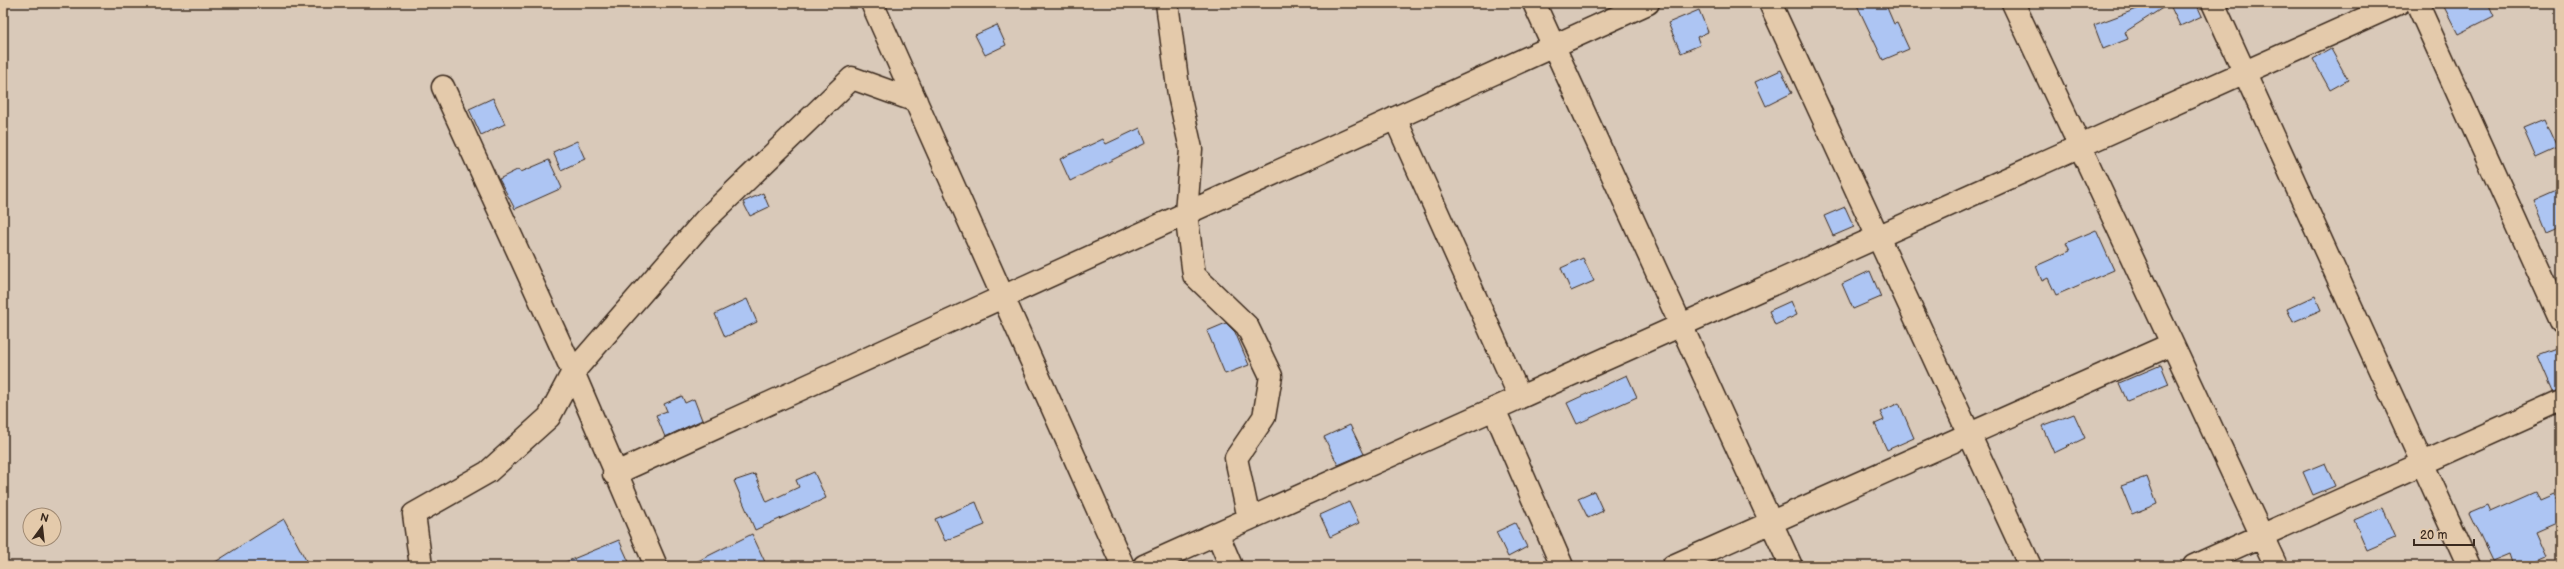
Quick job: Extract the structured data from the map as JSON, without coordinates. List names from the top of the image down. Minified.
{"scale_bar":"20 m","north":"top"}
